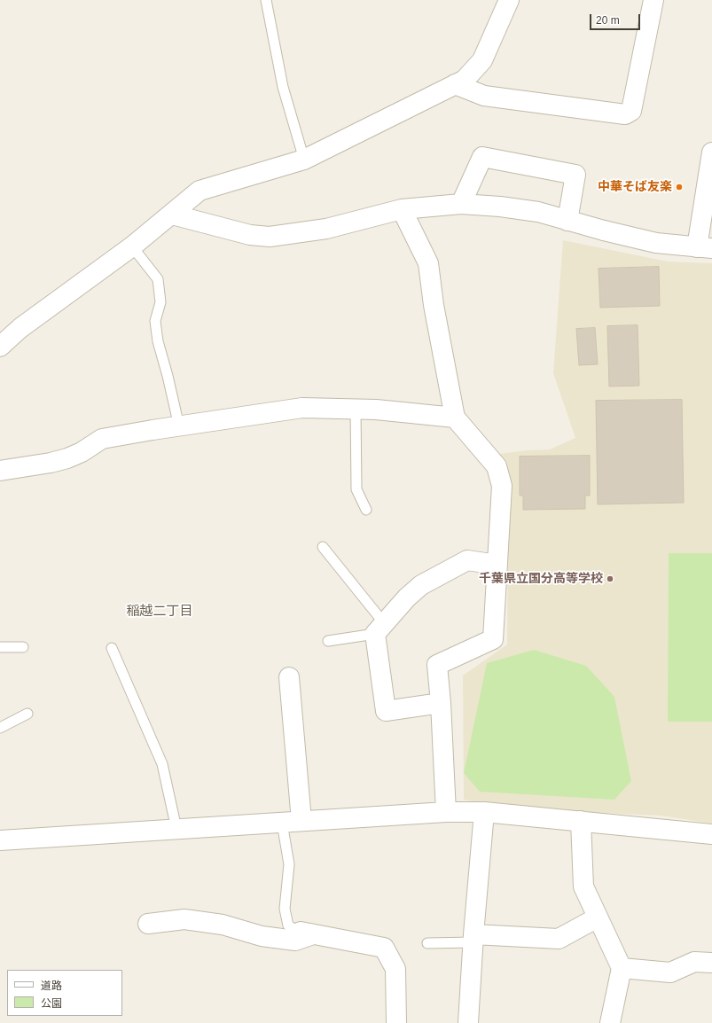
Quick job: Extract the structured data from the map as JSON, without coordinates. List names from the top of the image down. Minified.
{"districts":["稲越二丁目"],"places":["中華そば友楽","千葉県立国分高等学校"],"legend":["道路","公園"],"scale_bar":"20 m"}
